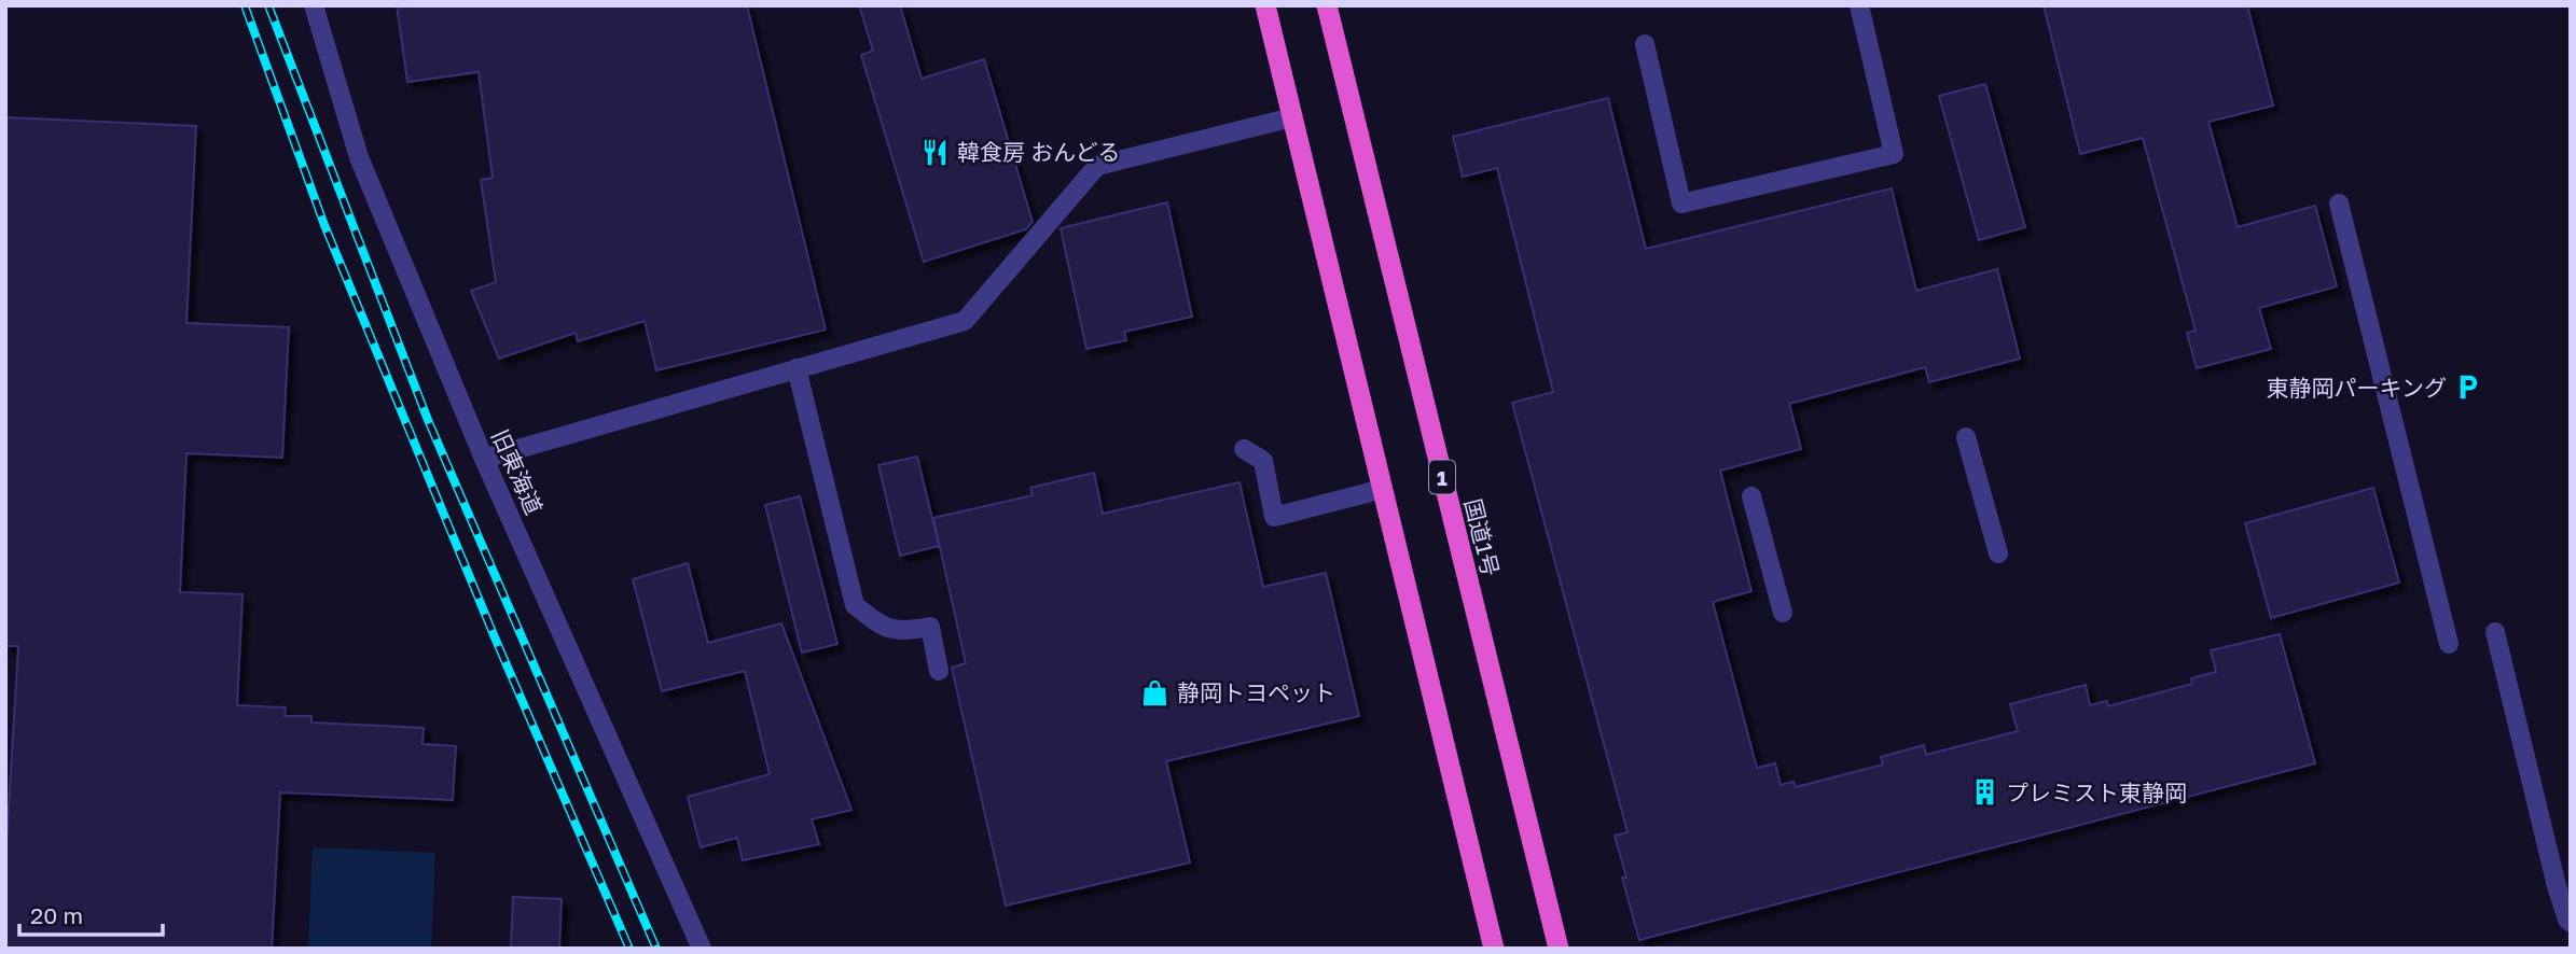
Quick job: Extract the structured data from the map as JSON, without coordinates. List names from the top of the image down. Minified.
{"streets":{"highway":["1","国道1号"],"street":["旧東海道"]},"places":{"restaurant":["韓食房 おんどる"],"parking":["東静岡パーキング"],"shop":["静岡トヨペット"],"building":["プレミスト東静岡"]},"scale_bar":"20 m"}
